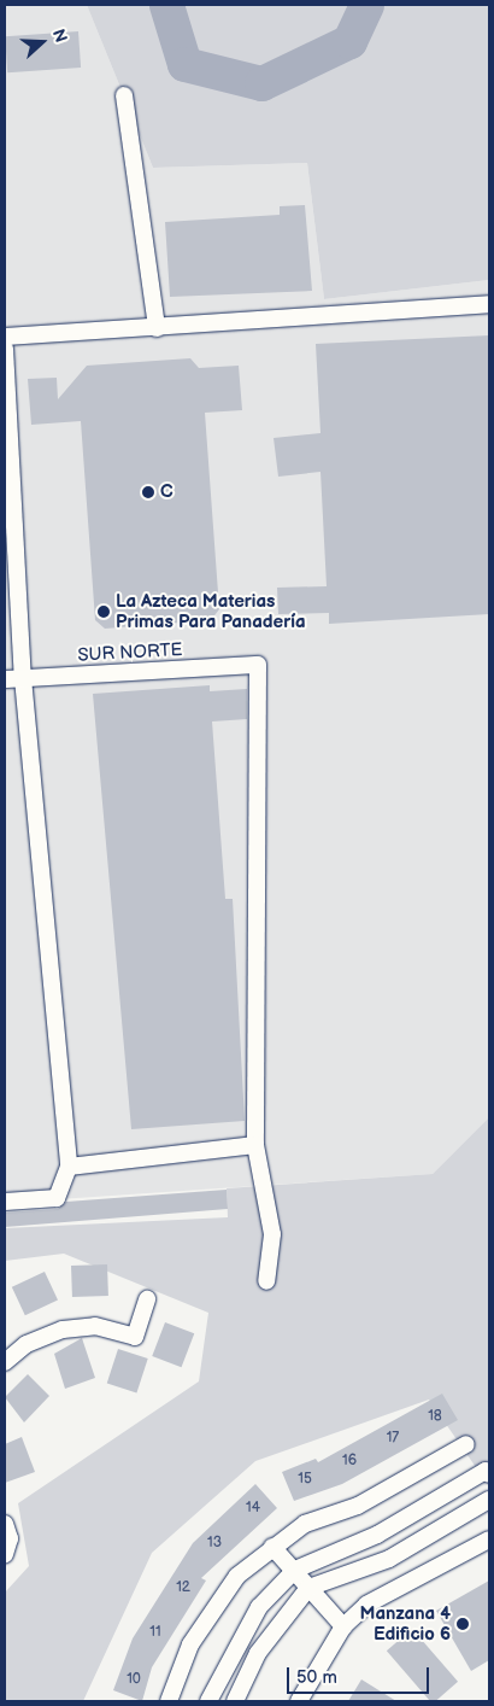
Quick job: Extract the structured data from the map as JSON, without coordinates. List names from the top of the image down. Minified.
{"streets":{"street":["SUR NORTE"]},"places":["C","La Azteca Materias Primas Para Panadería","Manzana 4 Edificio 6"],"house_numbers":["18","17","16","15","14","13","12","11","10"],"scale_bar":"50 m","north":"right"}
